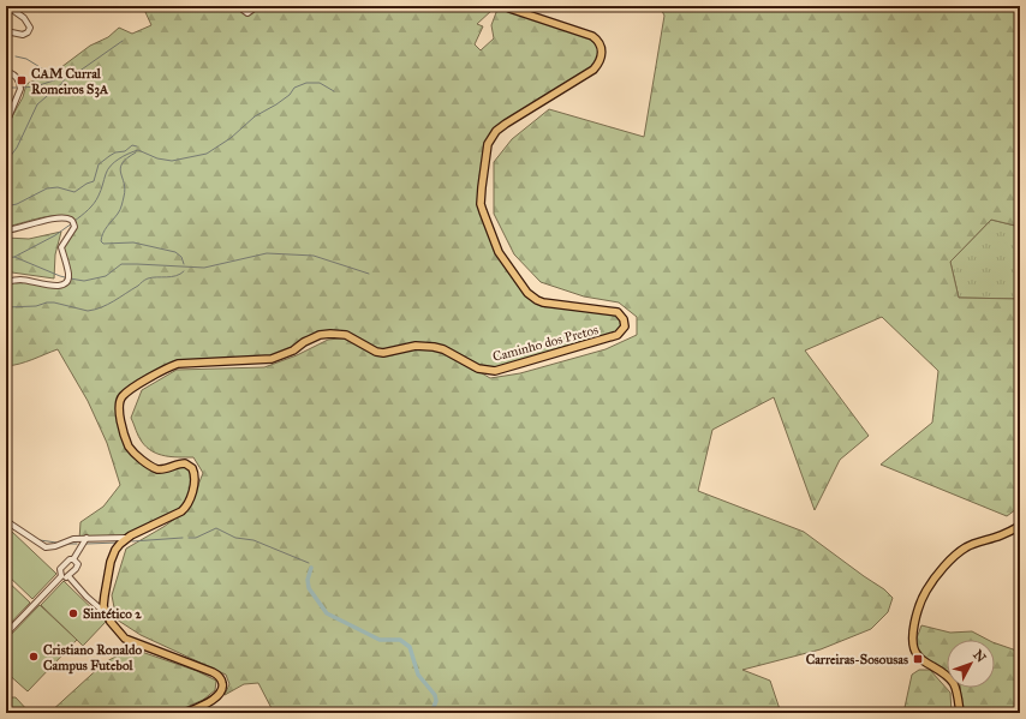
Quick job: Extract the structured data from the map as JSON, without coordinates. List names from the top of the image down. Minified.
{"streets":{"main road":["Caminho dos Pretos"]},"places":{"transit":["CAM Curral Romeiros S3A","Carreiras-Sosousas"],"other":["Sintético 2","Cristiano Ronaldo Campus Futebol"]},"north":"top right"}
